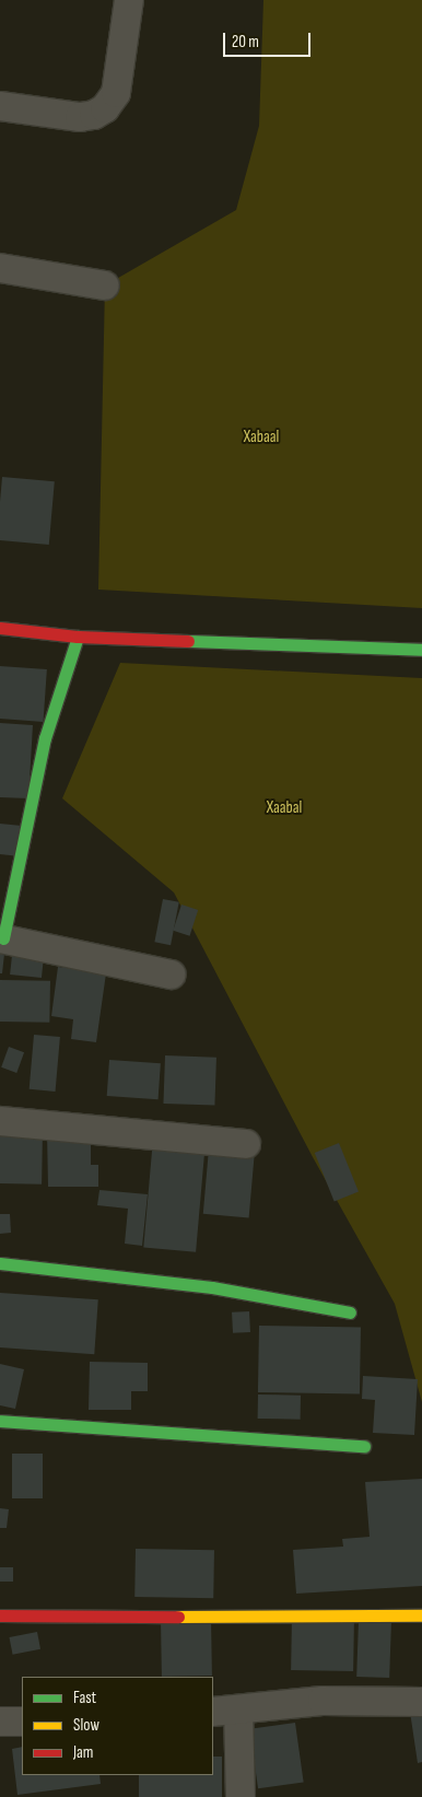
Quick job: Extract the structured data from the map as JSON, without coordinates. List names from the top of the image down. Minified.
{"parks":["Xabaal","Xaabal"],"legend":["Fast","Slow","Jam"],"scale_bar":"20 m"}
